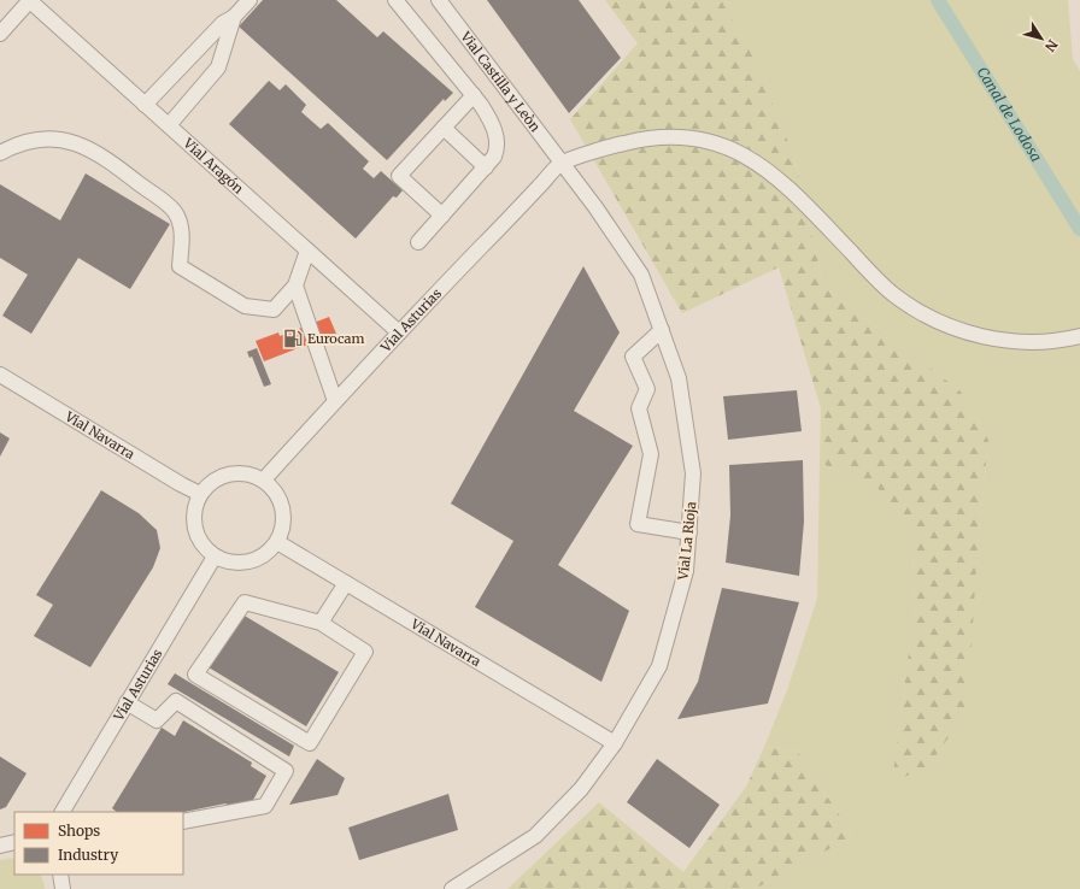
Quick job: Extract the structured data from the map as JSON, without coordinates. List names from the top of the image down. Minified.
{"streets":{"street":["Vial Castilla y Leòn","Vial Aragón","Vial Asturias","Vial Navarra","Vial La Rioja"]},"crossings":[["Vial Castilla y Leòn","Vial Asturias"],["Vial Castilla y Leòn","Vial La Rioja"],["Vial Aragón","Vial Asturias"],["Vial Asturias","Vial Navarra"],["Vial Asturias","Vial La Rioja"],["Vial Navarra","Vial La Rioja"]],"water":["Canal de Lodosa"],"places":{"fuel station":["Eurocam"]},"legend":["Shops","Industry"],"north":"bottom right"}
